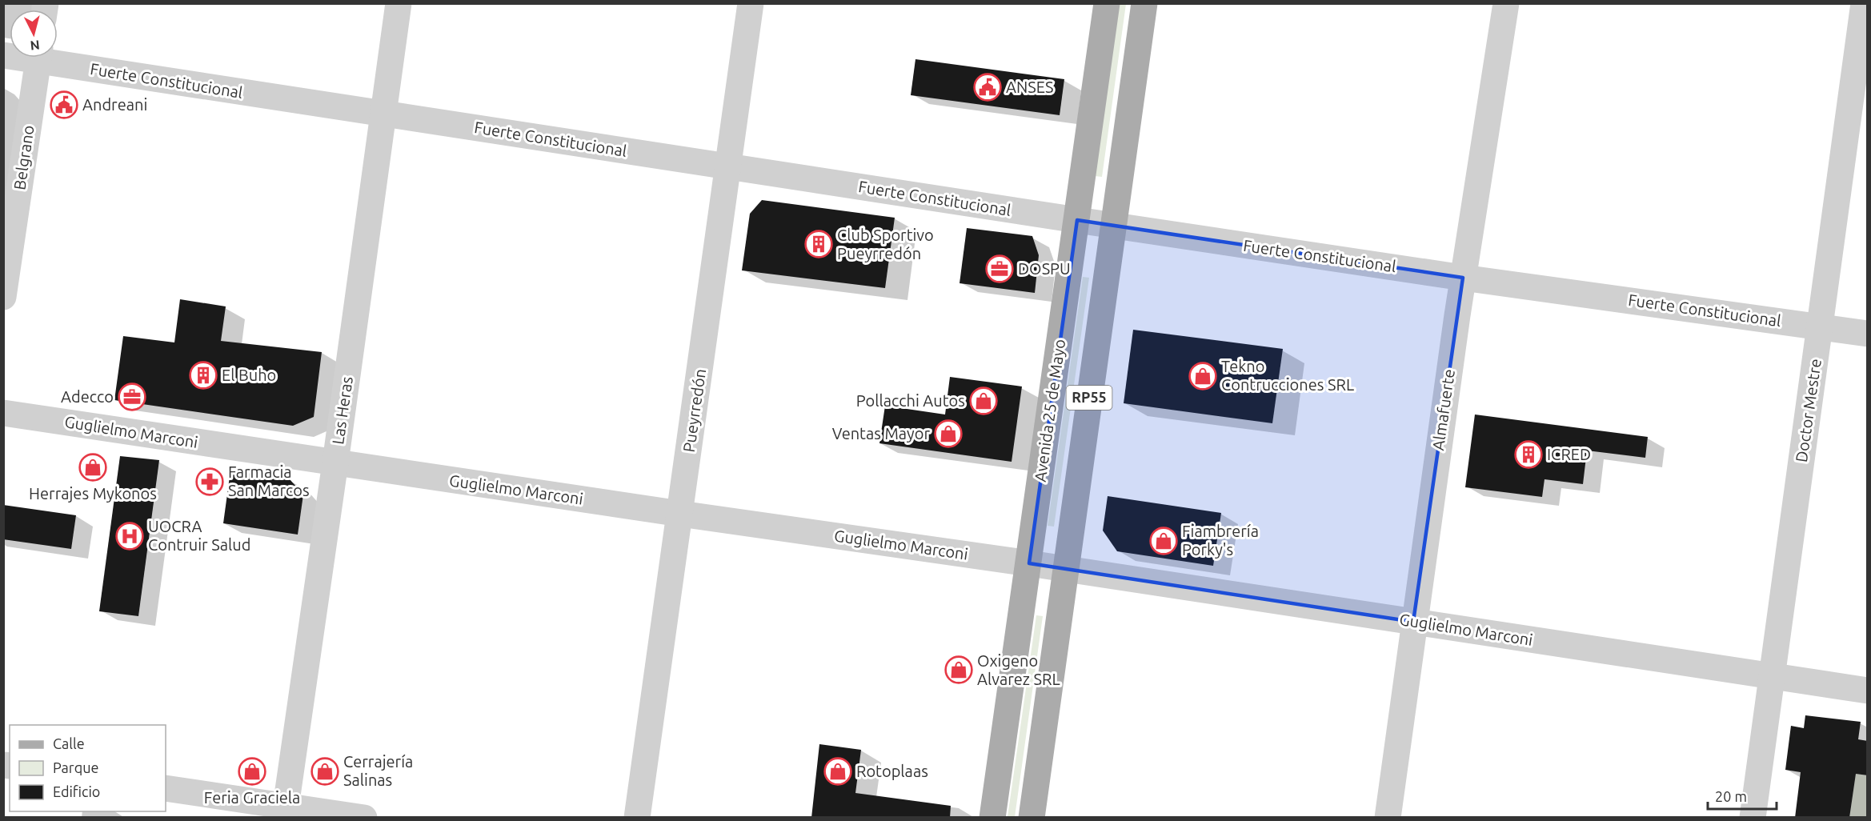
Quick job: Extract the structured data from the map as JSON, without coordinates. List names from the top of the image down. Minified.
{"streets":{"main road":["RP55","Avenida 25 de Mayo"],"street":["Fuerte Constitucional","Belgrano","Almafuerte","Las Heras","Pueyrredón","Doctor Mestre","Guglielmo Marconi"]},"crossings":[["Fuerte Constitucional","RP55"],["Fuerte Constitucional","Almafuerte"],["Fuerte Constitucional","Las Heras"],["Fuerte Constitucional","Pueyrredón"],["Fuerte Constitucional","Avenida 25 de Mayo"],["Fuerte Constitucional","Doctor Mestre"],["RP55","Guglielmo Marconi"],["Almafuerte","Guglielmo Marconi"],["Las Heras","Guglielmo Marconi"],["Pueyrredón","Guglielmo Marconi"],["Avenida 25 de Mayo","Guglielmo Marconi"],["Doctor Mestre","Guglielmo Marconi"]],"places":{"public building":["ANSES","Andreani"],"building":["Club Sportivo Pueyrredón","El Buho","ICRED"],"office":["DOSPU","Adecco"],"shop":["Tekno Contrucciones SRL","Pollacchi Autos","Ventas Mayor","Herrajes Mykonos","Fiambrería Porky's","Oxigeno Alvarez SRL","Feria Graciela","Cerrajería Salinas","Rotoplaas"],"pharmacy":["Farmacia San Marcos"],"hospital":["UOCRA Contruir Salud"]},"legend":["Calle","Parque","Edificio"],"scale_bar":"20 m","north":"bottom"}
